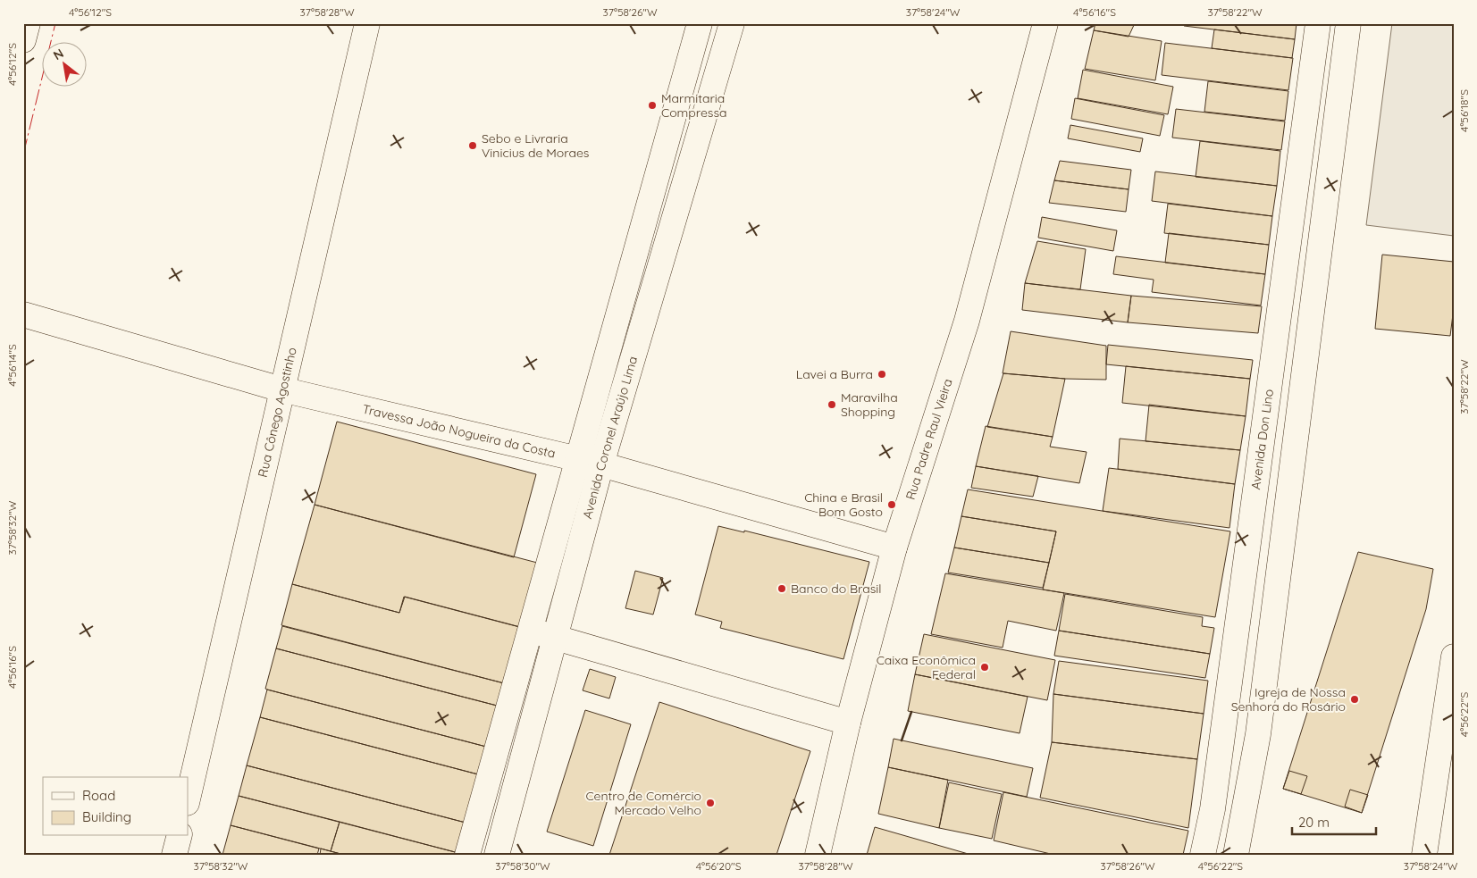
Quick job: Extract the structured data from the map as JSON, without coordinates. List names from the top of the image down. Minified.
{"streets":{"street":["Rua Cônego Agostinho","Travessa João Nogueira da Costa","Avenida Coronel Araújo Lima","Rua Padre Raul Vieira","Avenida Don Lino"]},"crossings":[["Rua Cônego Agostinho","Travessa João Nogueira da Costa"],["Travessa João Nogueira da Costa","Avenida Coronel Araújo Lima"],["Travessa João Nogueira da Costa","Rua Padre Raul Vieira"]],"places":["Marmitaria Compressa","Sebo e Livraria Vinicius de Moraes","Lavei a Burra","Maravilha Shopping","China e Brasil Bom Gosto","Banco do Brasil","Caixa Econômica Federal","Igreja de Nossa Senhora do Rosário","Centro de Comércio Mercado Velho"],"legend":["Road","Building"],"scale_bar":"20 m","north":"top left","coordinates":["4°56'12\"S","37°58'28\"W","37°58'26\"W","37°58'24\"W","4°56'16\"S","37°58'22\"W","4°56'18\"S","4°56'14\"S","37°58'32\"W","4°56'22\"S","37°58'30\"W","4°56'20\"S"]}
